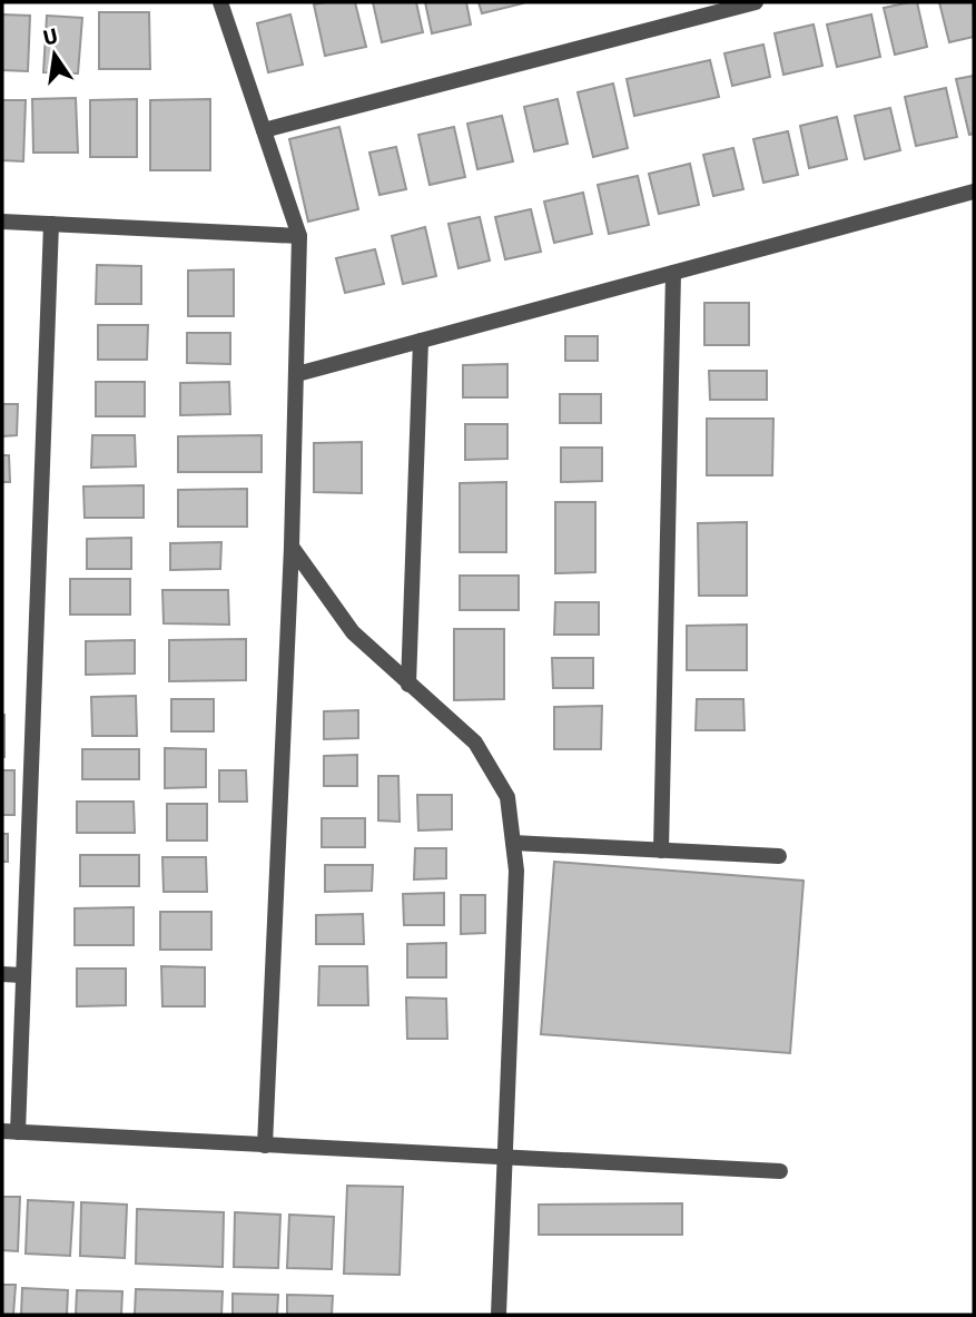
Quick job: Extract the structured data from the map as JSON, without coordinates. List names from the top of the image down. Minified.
{"north":"top"}
